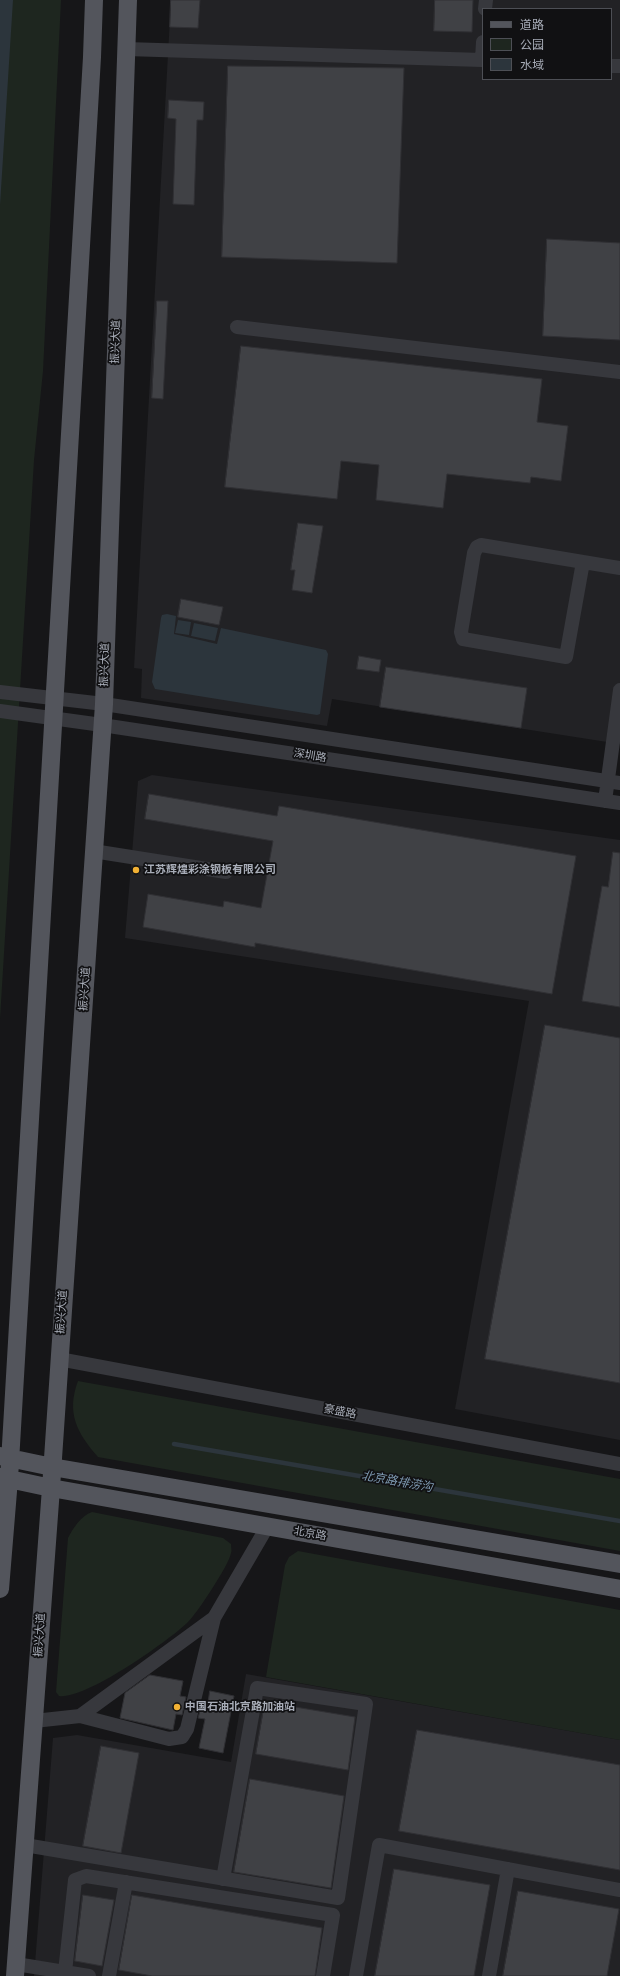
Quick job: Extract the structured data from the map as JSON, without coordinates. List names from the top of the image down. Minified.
{"streets":{"main road":["振兴大道","北京路"],"street":["深圳路","豪盛路"]},"crossings":[["振兴大道","深圳路"],["振兴大道","豪盛路"],["振兴大道","北京路"]],"water":["北京路排涝沟"],"places":["江苏辉煌彩涂钢板有限公司","中国石油北京路加油站"],"legend":["道路","公园","水域"]}
